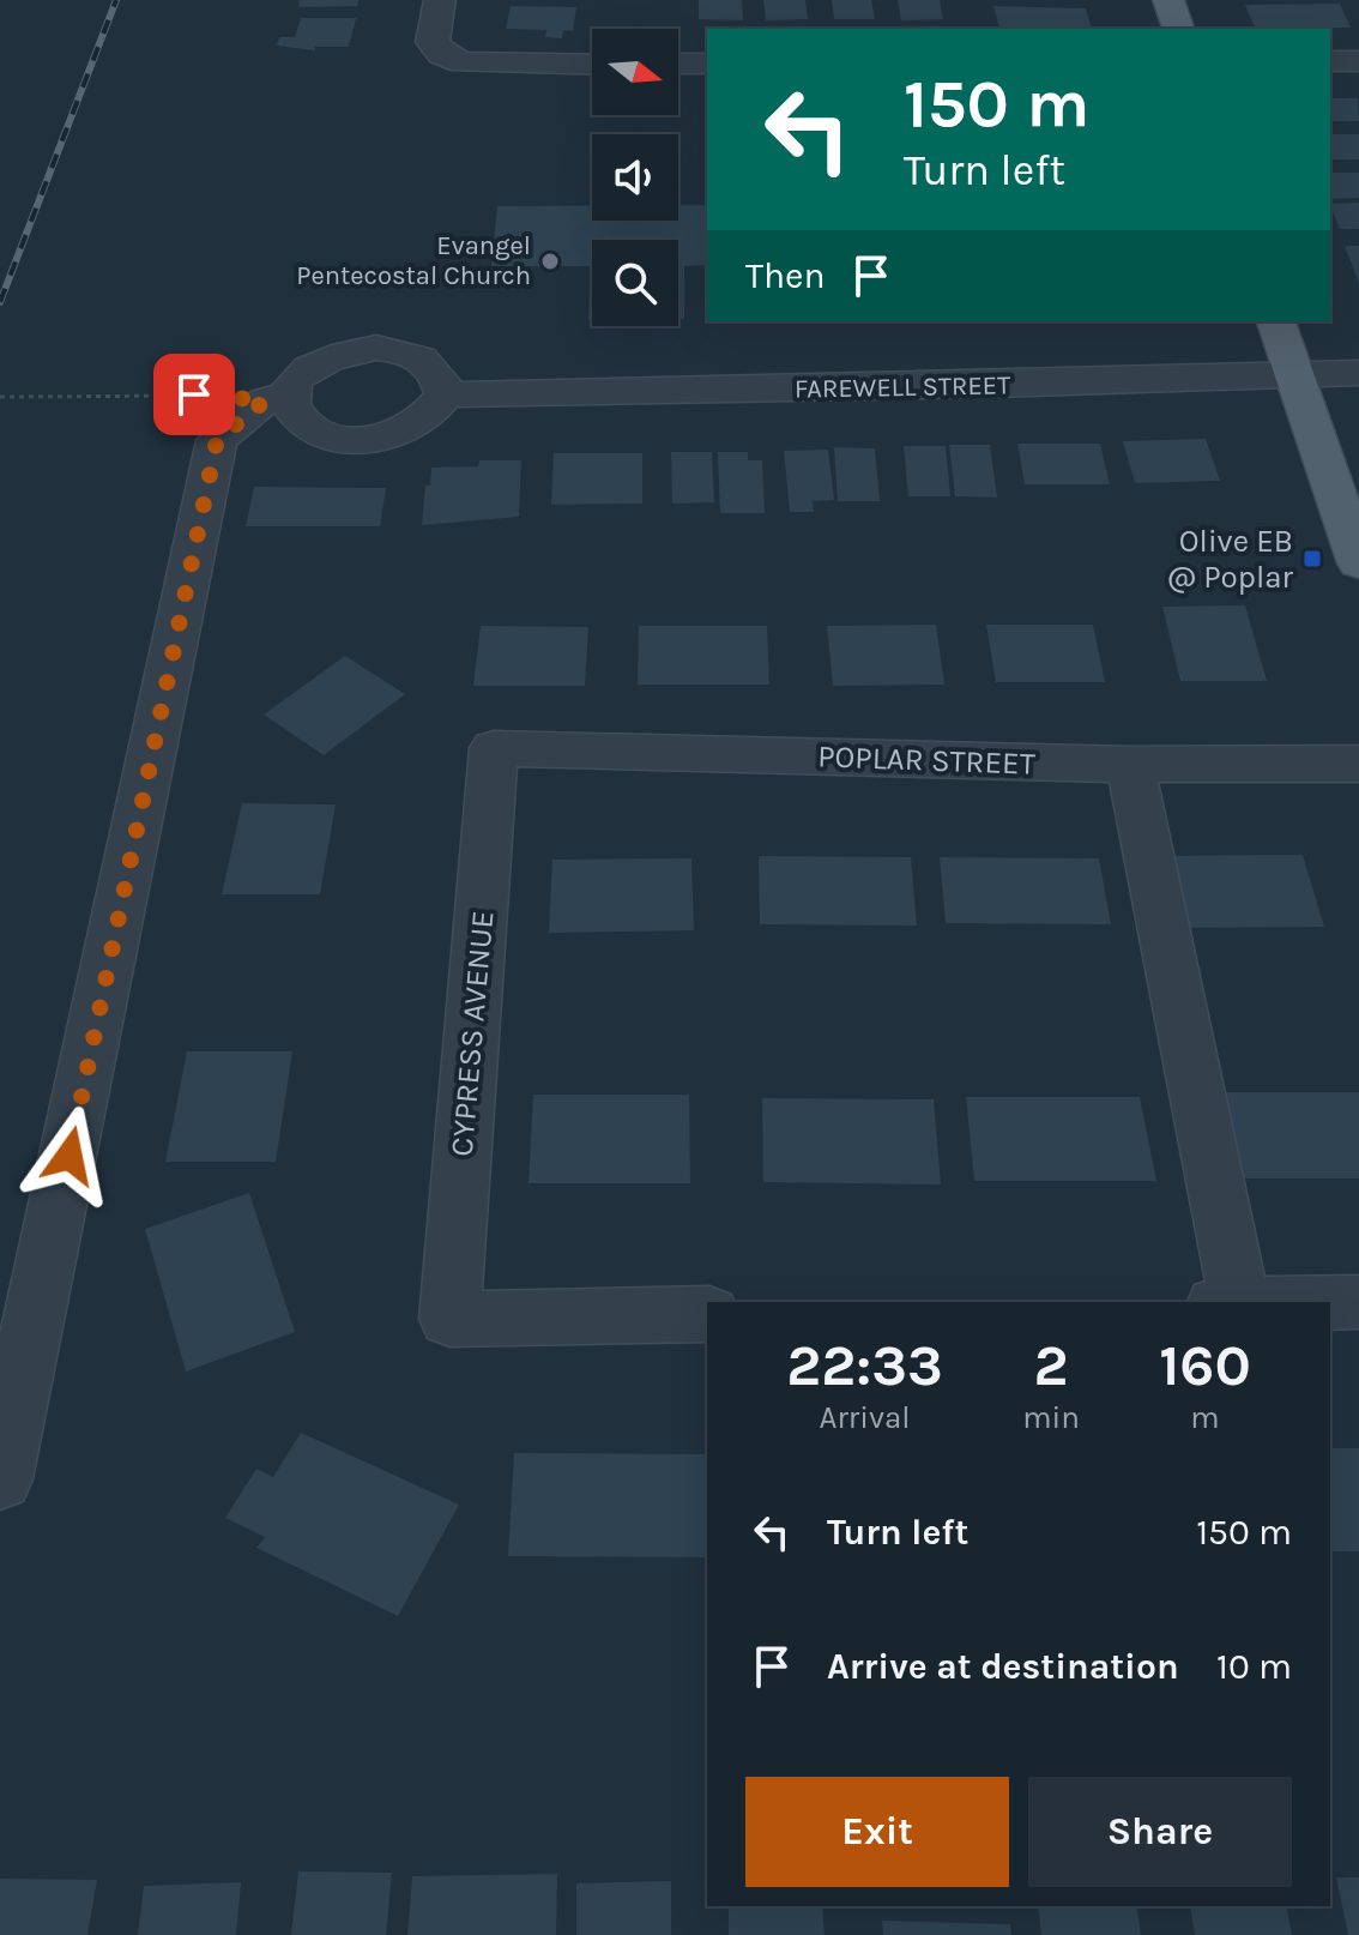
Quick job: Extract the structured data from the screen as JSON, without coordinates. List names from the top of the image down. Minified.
{"streets":{"street":["FAREWELL STREET","POPLAR STREET","CYPRESS AVENUE"]},"crossings":[["POPLAR STREET","CYPRESS AVENUE"]],"places":{"other":["Evangel Pentecostal Church"],"transit":["Olive EB @ Poplar"]},"north":"right","page":{"turn":["150 m","Turn left"],"then":"Then","eta":["22:33","Arrival","2","min","160","m"],"list":[{"name":"Turn left","value":"150 m"},{"name":"Arrive at destination","value":"10 m"}],"buttons":["Exit","Share"]}}
